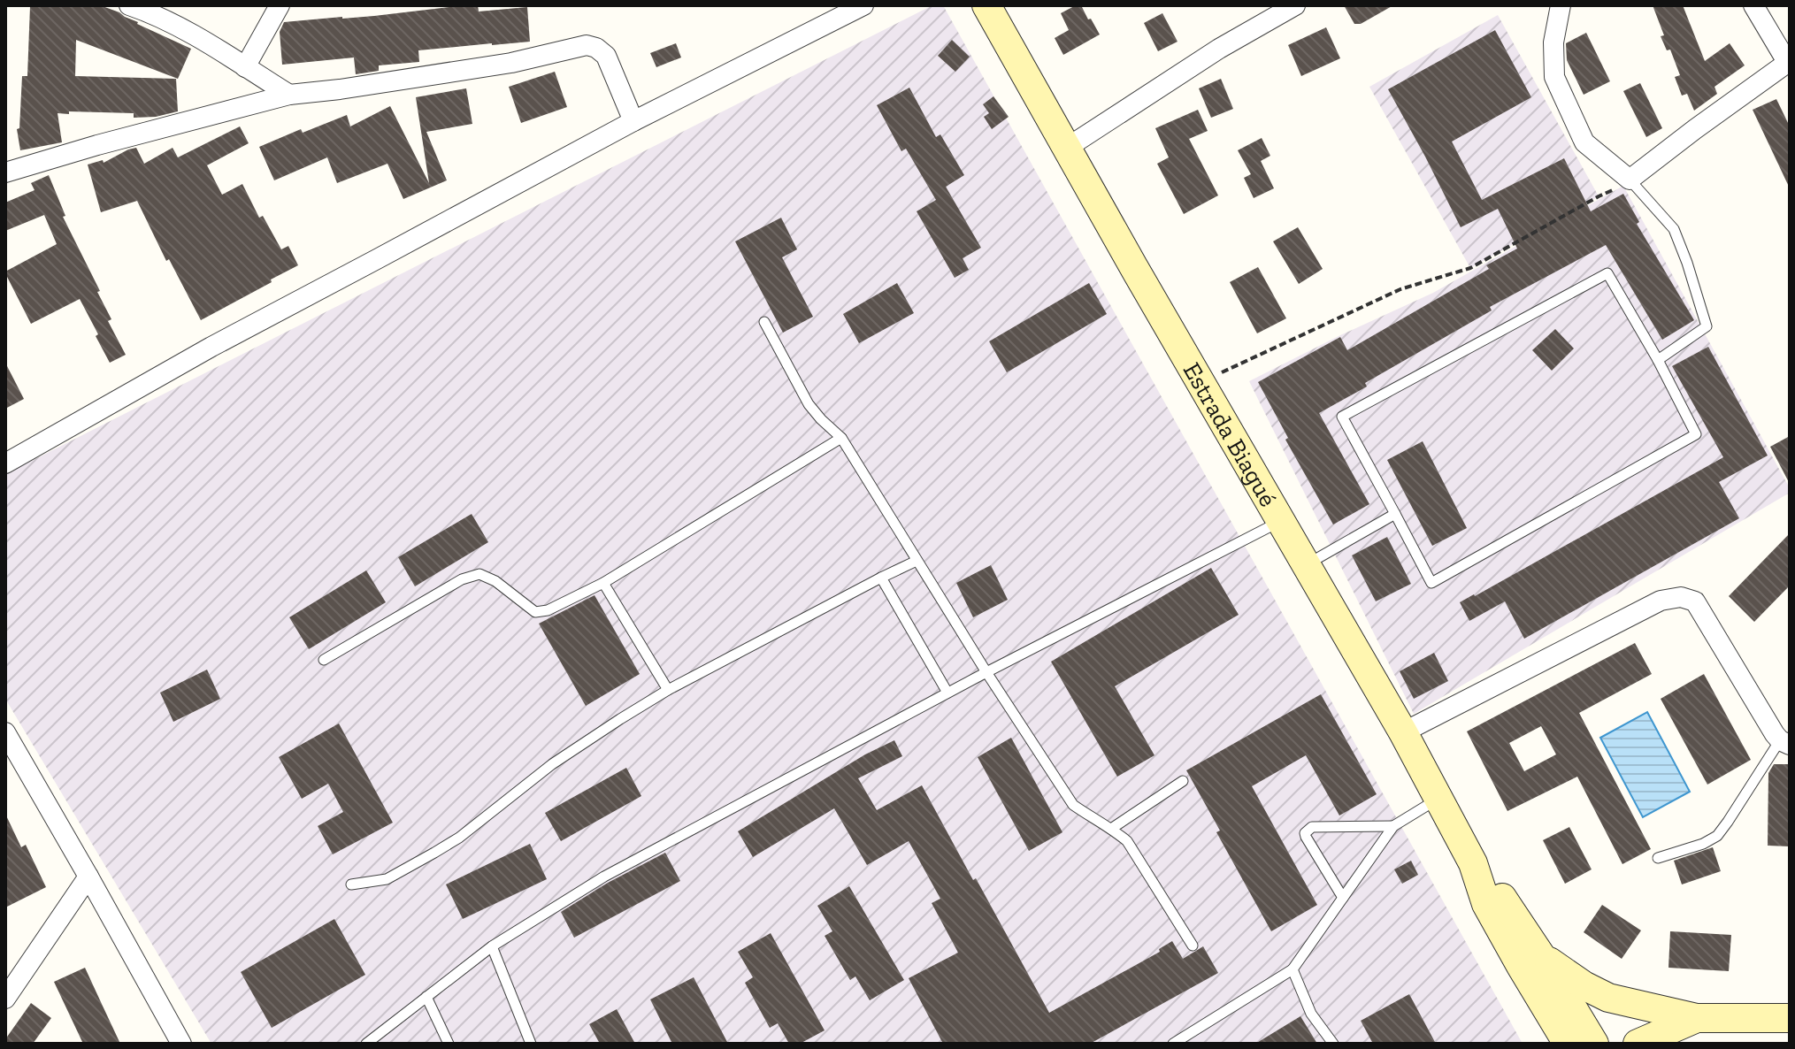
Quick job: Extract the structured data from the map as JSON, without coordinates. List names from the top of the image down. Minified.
{"streets":{"main road":["Estrada Biagué"]}}
